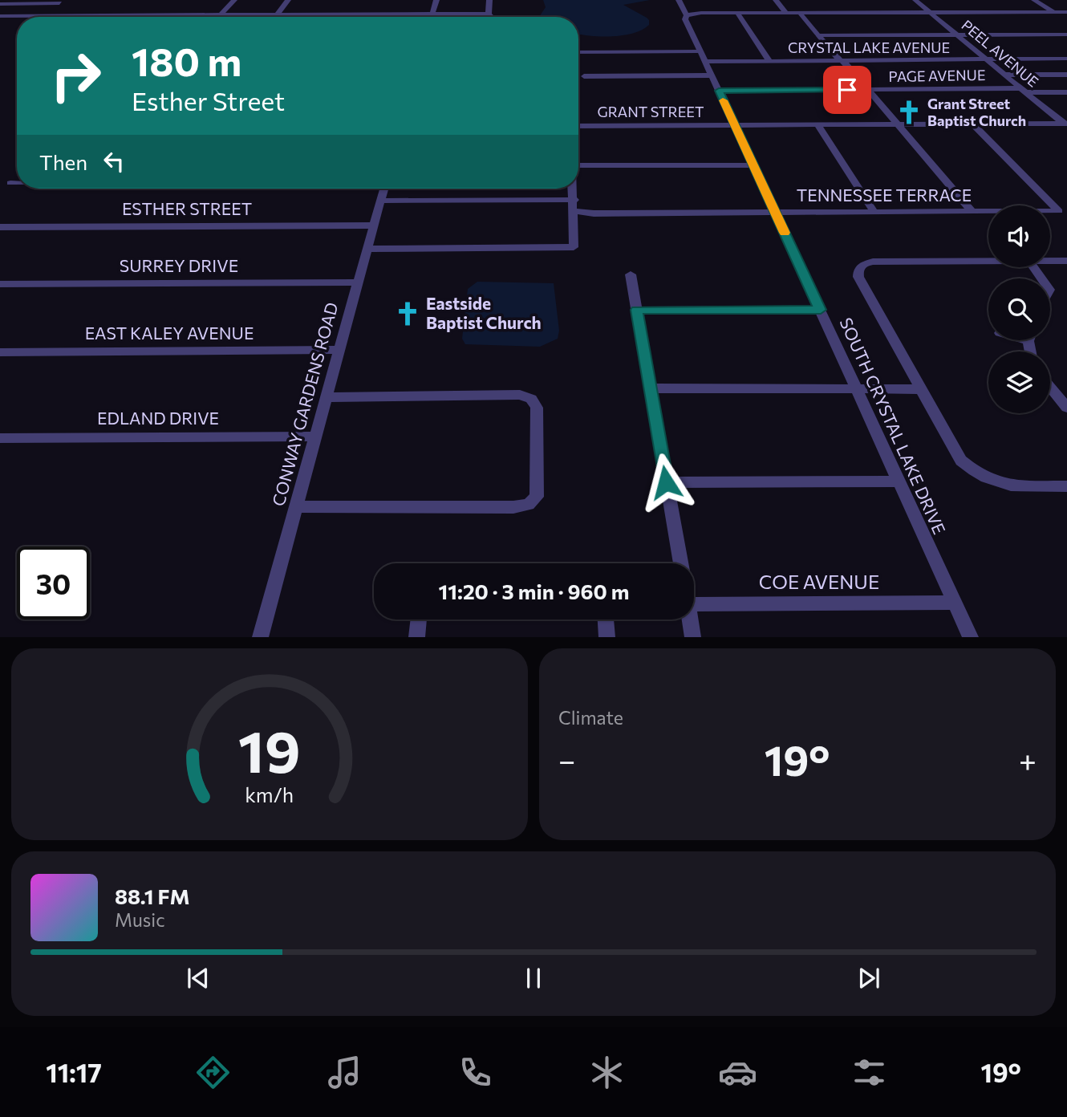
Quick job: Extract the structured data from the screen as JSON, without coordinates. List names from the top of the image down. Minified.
{"streets":{"street":["CRYSTAL LAKE AVENUE","PEEL AVENUE","PAGE AVENUE","GRANT STREET","TENNESSEE TERRACE","ESTHER STREET","SURREY DRIVE","EAST KALEY AVENUE","CONWAY GARDENS ROAD","EDLAND DRIVE","SOUTH CRYSTAL LAKE DRIVE","COE AVENUE"]},"crossings":[["CRYSTAL LAKE AVENUE","PEEL AVENUE"],["CRYSTAL LAKE AVENUE","SOUTH CRYSTAL LAKE DRIVE"],["PEEL AVENUE","PAGE AVENUE"],["PEEL AVENUE","GRANT STREET"],["PAGE AVENUE","SOUTH CRYSTAL LAKE DRIVE"],["GRANT STREET","TENNESSEE TERRACE"],["GRANT STREET","SOUTH CRYSTAL LAKE DRIVE"],["TENNESSEE TERRACE","SOUTH CRYSTAL LAKE DRIVE"],["ESTHER STREET","CONWAY GARDENS ROAD"],["SURREY DRIVE","CONWAY GARDENS ROAD"],["EAST KALEY AVENUE","CONWAY GARDENS ROAD"],["CONWAY GARDENS ROAD","EDLAND DRIVE"],["SOUTH CRYSTAL LAKE DRIVE","COE AVENUE"]],"places":{"church":["Grant Street Baptist Church","Eastside Baptist Church"]},"page":{"turn":["180 m","Esther Street"],"then":"Then","limit":"30","trip":"11:20 · 3 min · 960 m","tile":"Climate","heat":["−","19°","+"],"song":["88.1 FM","Music"],"tabs":["11:17","19°"],"gauge":["19","km/h"]}}
